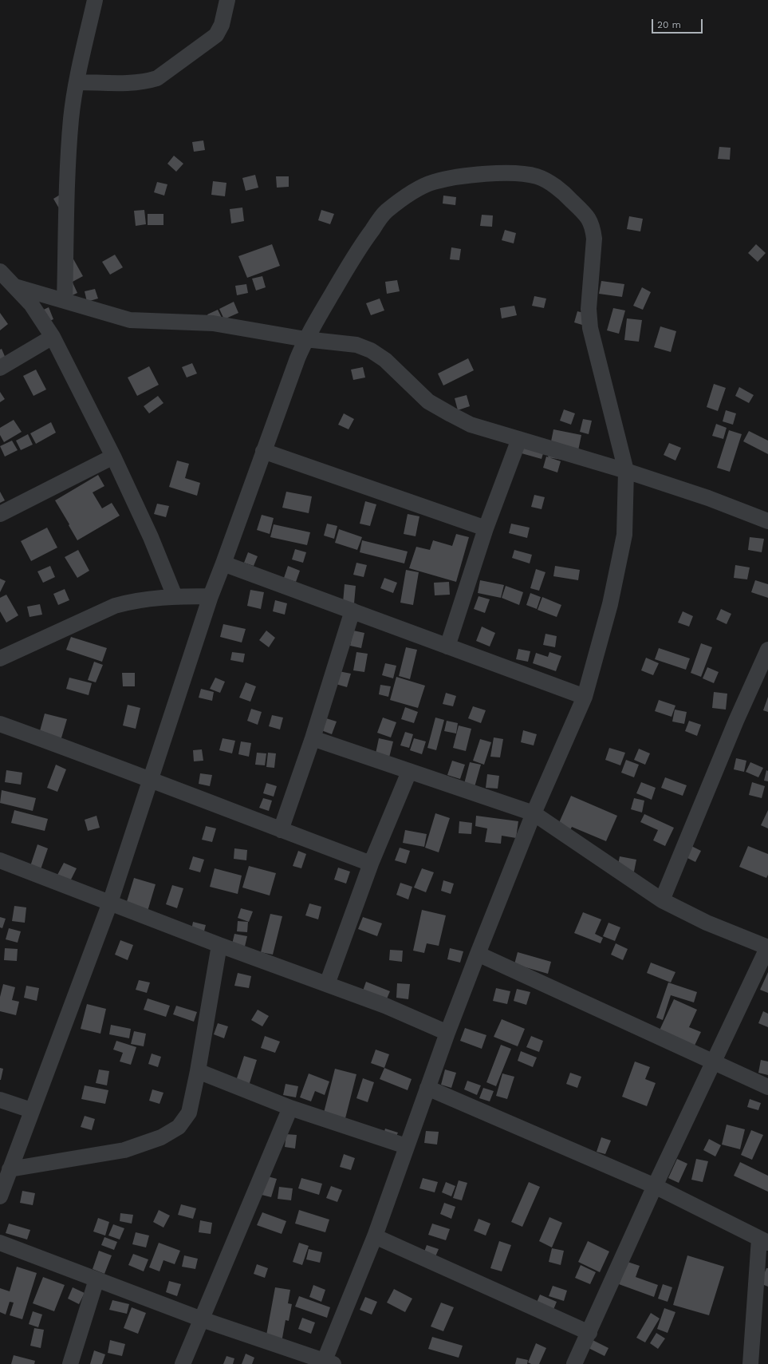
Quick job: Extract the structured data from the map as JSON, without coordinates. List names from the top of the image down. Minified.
{"scale_bar":"20 m"}
